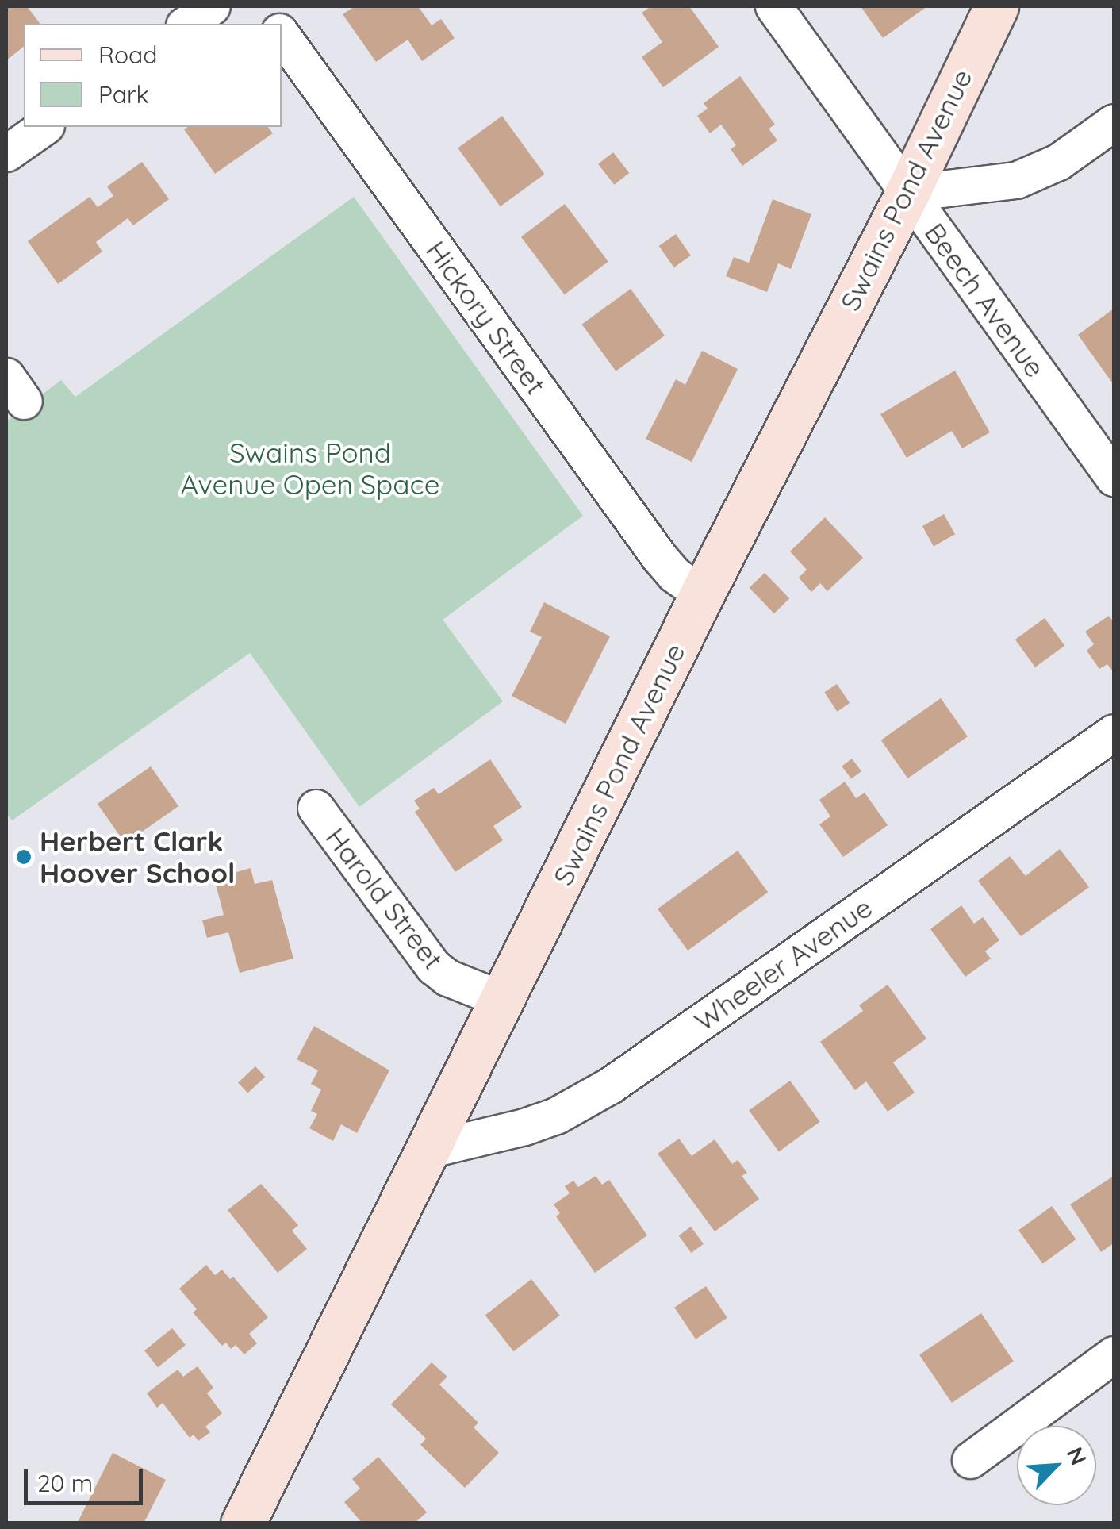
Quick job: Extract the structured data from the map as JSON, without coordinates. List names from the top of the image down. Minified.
{"streets":{"street":["Swains Pond Avenue","Beech Avenue","Hickory Street","Harold Street","Wheeler Avenue"]},"crossings":[["Swains Pond Avenue","Beech Avenue"],["Swains Pond Avenue","Hickory Street"],["Swains Pond Avenue","Harold Street"],["Swains Pond Avenue","Wheeler Avenue"]],"parks":["Swains Pond Avenue Open Space"],"places":["Herbert Clark Hoover School"],"legend":["Road","Park"],"scale_bar":"20 m","north":"top right"}
